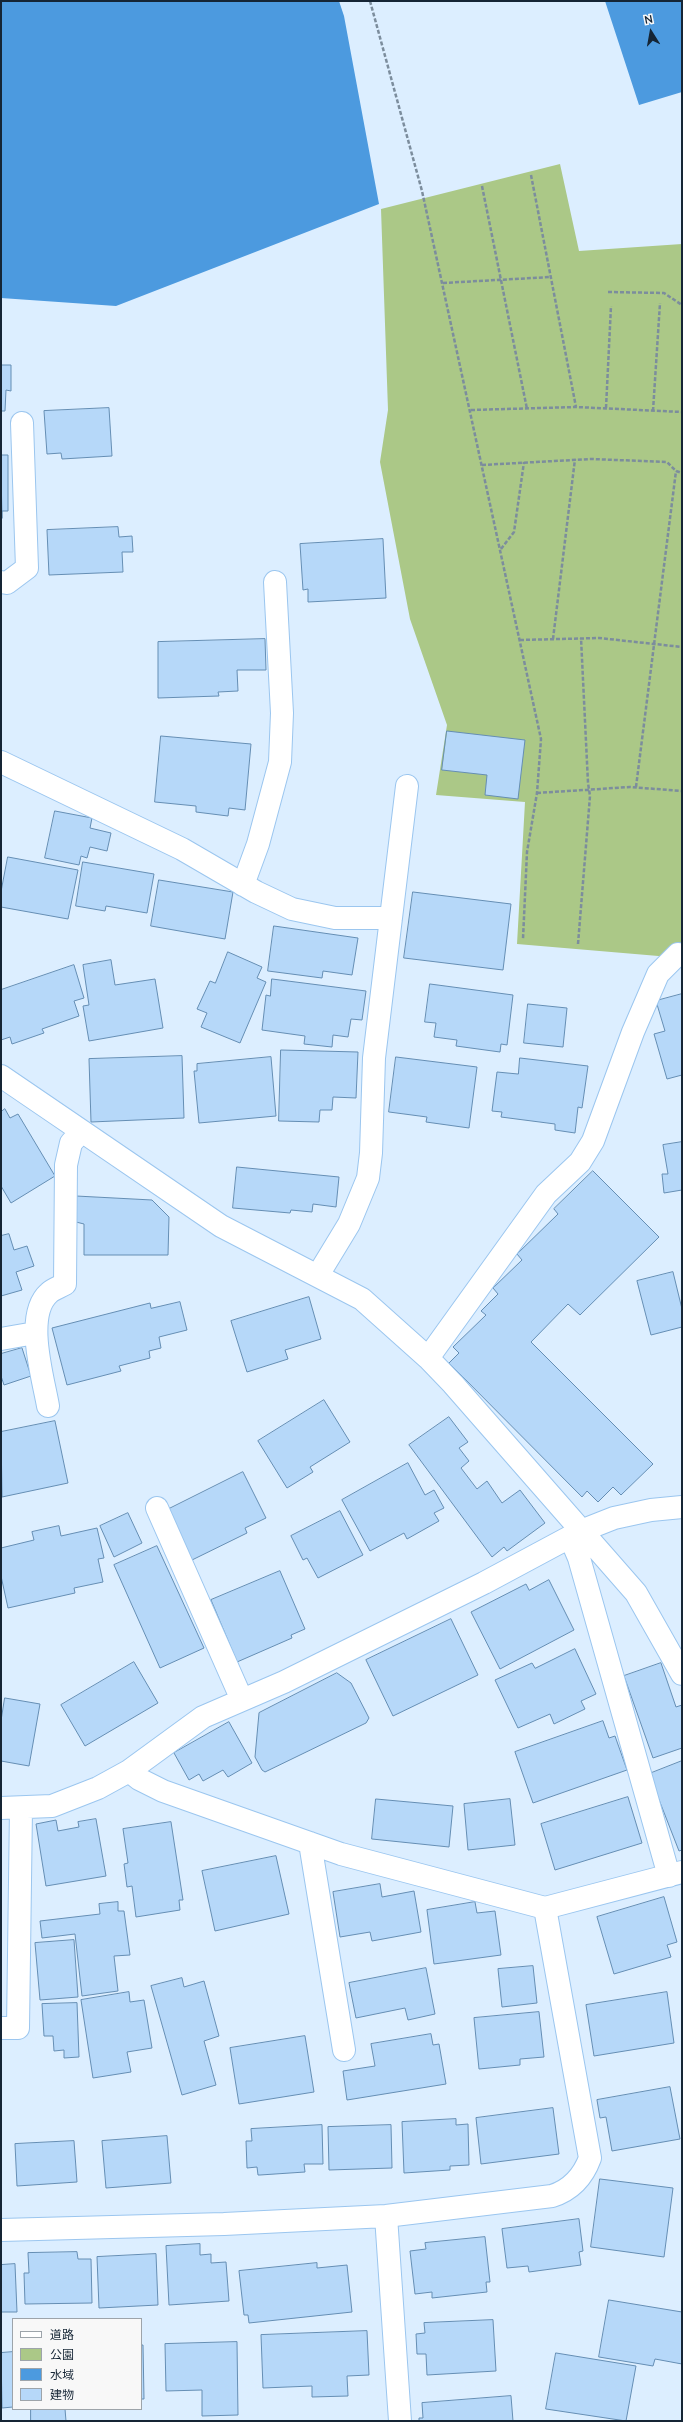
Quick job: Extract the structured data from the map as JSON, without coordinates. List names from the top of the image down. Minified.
{"legend":["道路","公園","水域","建物"],"north":"top"}
